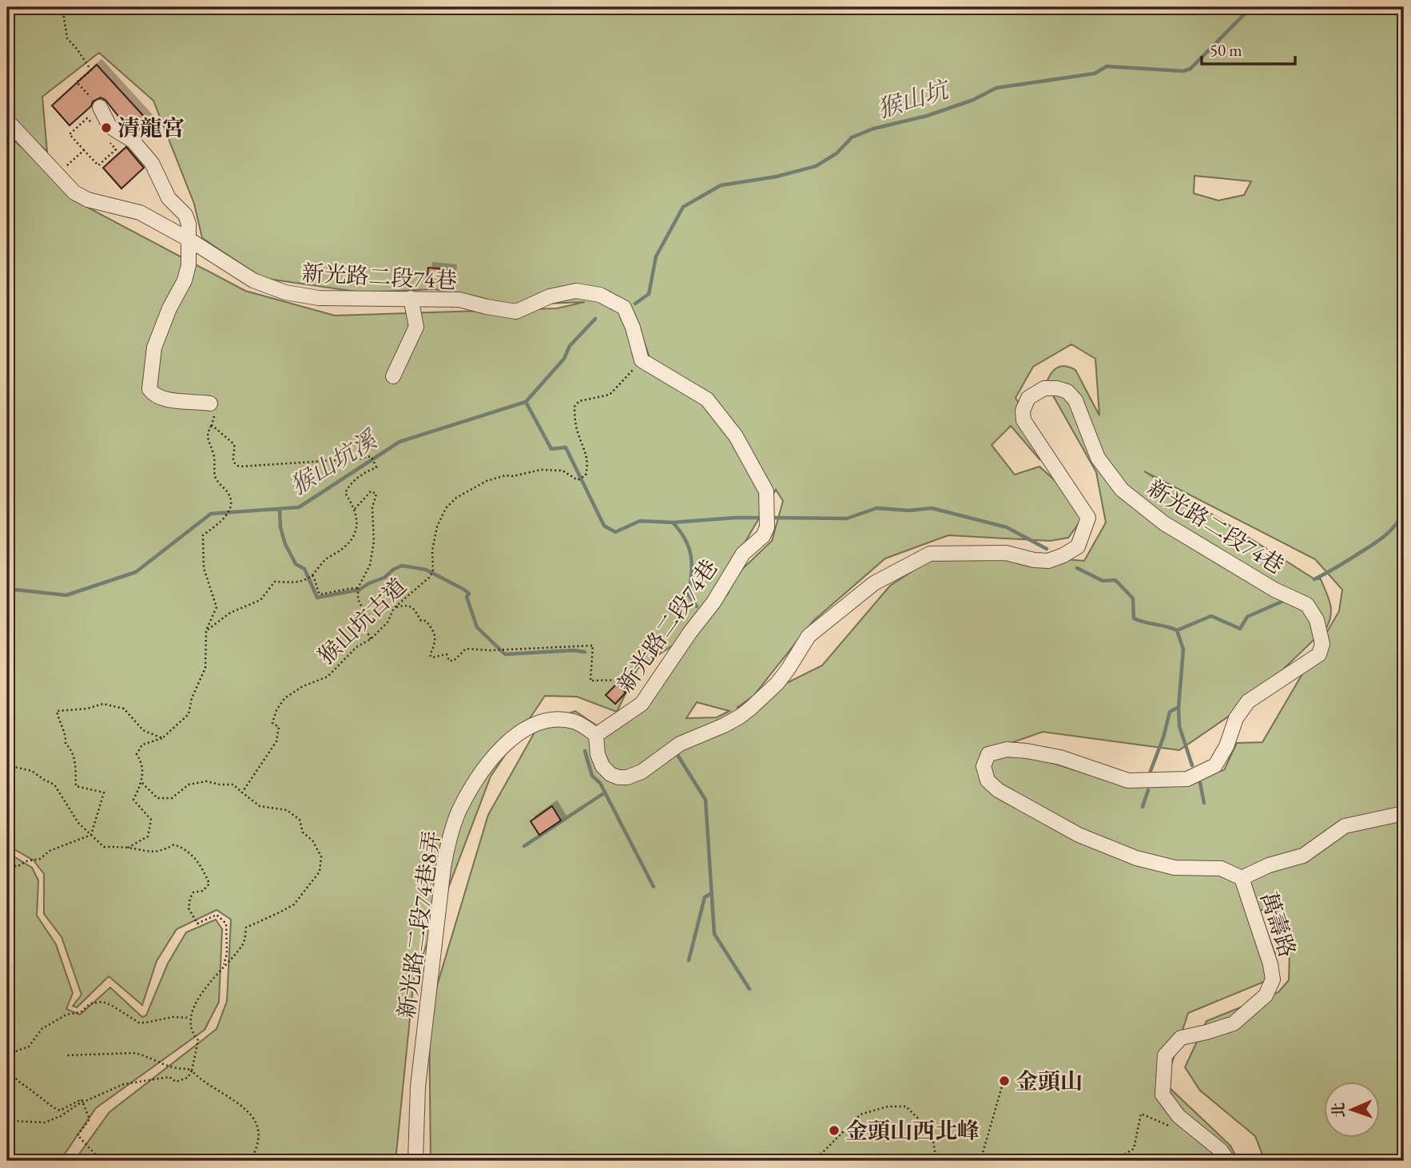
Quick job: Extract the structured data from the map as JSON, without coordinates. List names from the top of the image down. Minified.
{"streets":{"street":["新光路二段74巷","新光路二段74巷8弄","萬壽路"],"path":["猴山坑古道"]},"crossings":[["新光路二段74巷","猴山坑古道"],["新光路二段74巷","新光路二段74巷8弄"],["新光路二段74巷","萬壽路"]],"water":["猴山坑","猴山坑溪"],"places":["清龍宮","金頭山","金頭山西北峰"],"scale_bar":"50 m","north":"left"}
